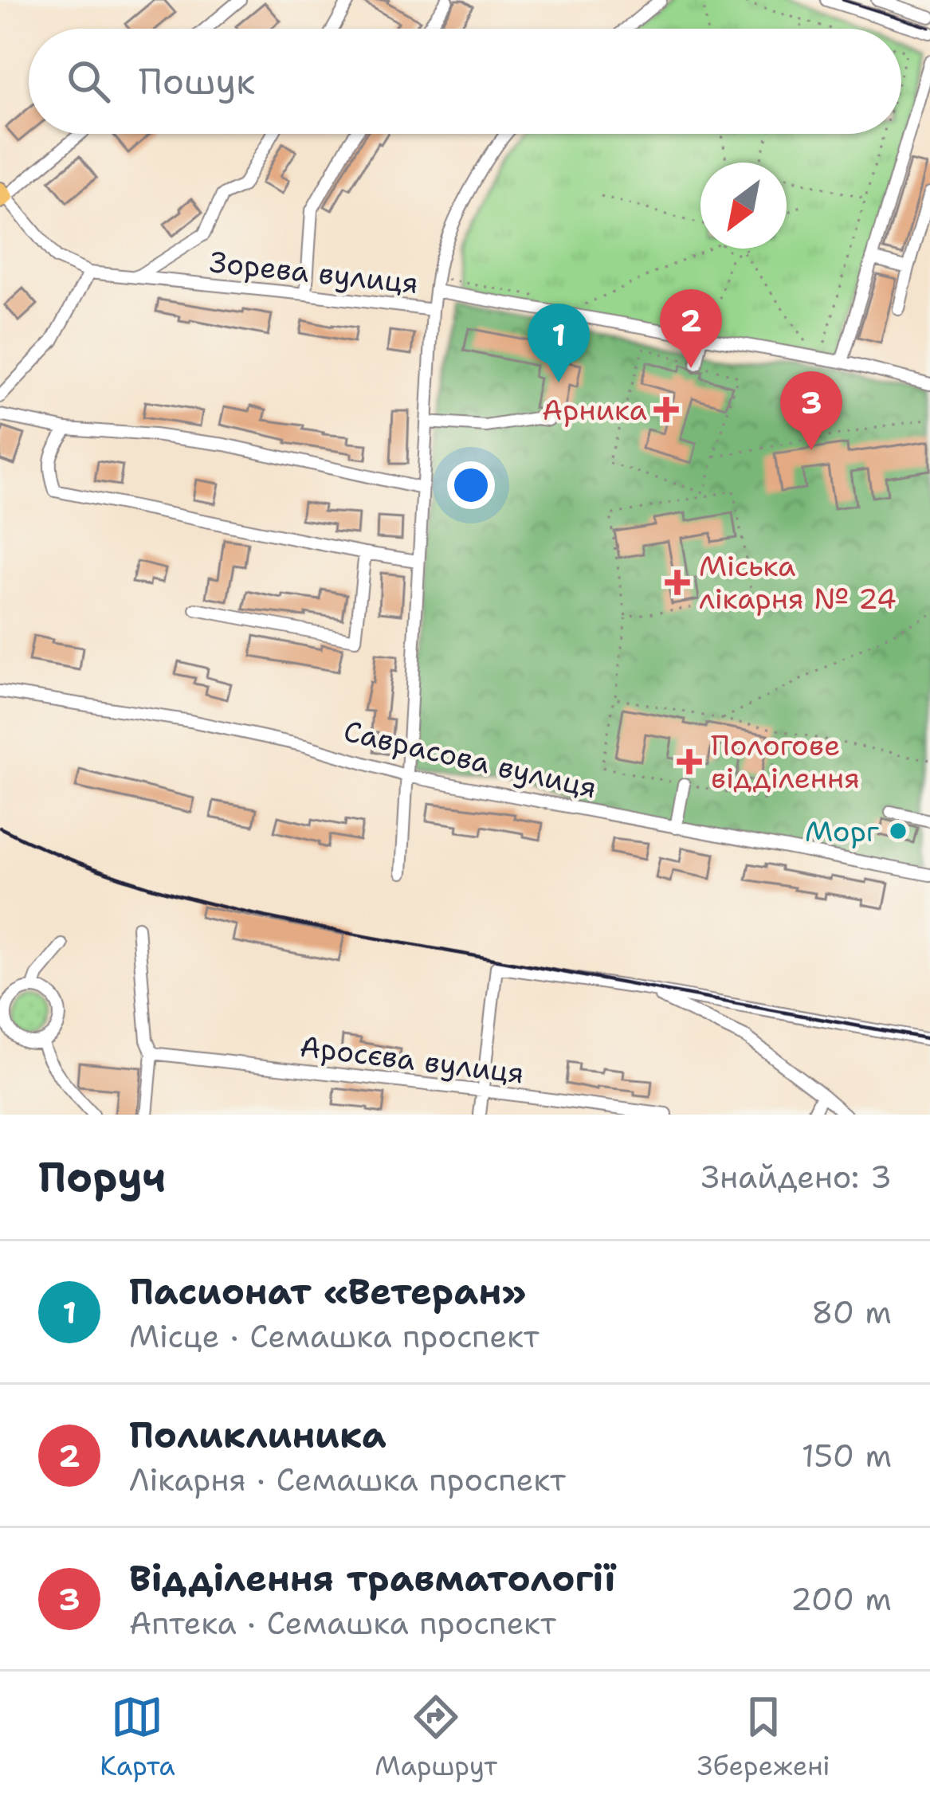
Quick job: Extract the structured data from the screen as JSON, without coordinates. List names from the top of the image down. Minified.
{"streets":{"street":["Зорева вулиця","Саврасова вулиця","Аросєва вулиця"]},"places":{"health":["Арника","Міська лікарня № 24","Пологове відділення"],"other":["Морг"]},"north":"bottom left","page":{"search":"Пошук","pins":["2","1","3"],"heading":["Поруч","Знайдено: 3"],"list":[{"mark":"1","name":"Пасионат «Ветеран»","note":"Місце · Семашка проспект","value":"80 m"},{"mark":"2","name":"Поликлиника","note":"Лікарня · Семашка проспект","value":"150 m"},{"mark":"3","name":"Відділення травматології","note":"Аптека · Семашка проспект","value":"200 m"}],"nav":["Карта","Маршрут","Збережені"]}}
